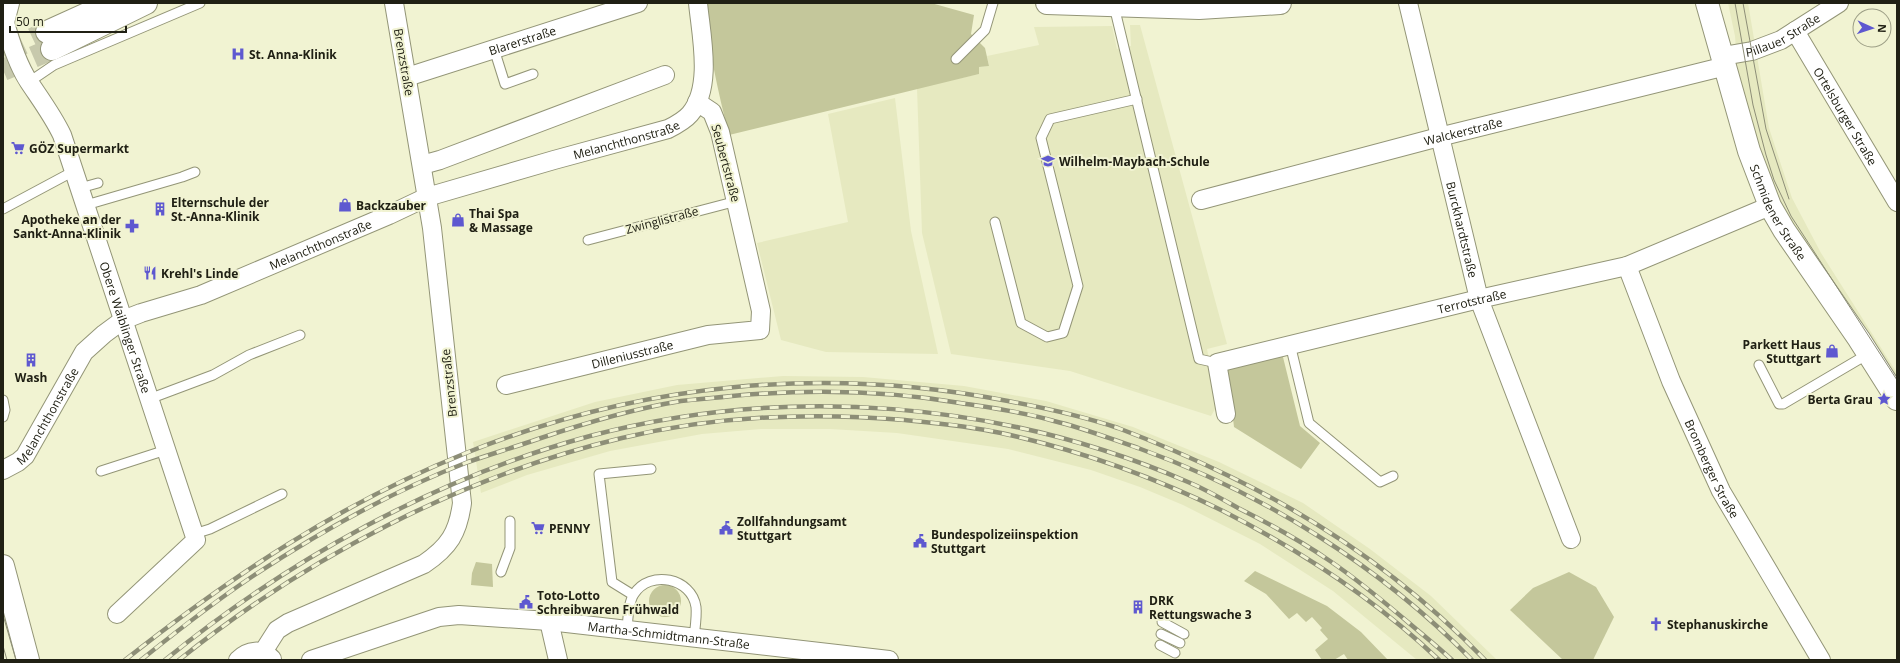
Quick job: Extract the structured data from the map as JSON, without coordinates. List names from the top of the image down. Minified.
{"streets":{"main road":["Schmidener Straße"],"street":["Pillauer Straße","Blarerstraße","Brenzstraße","Ortelsburger Straße","Walckerstraße","Melanchthonstraße","Seubertstraße","Burckhardtstraße","Terrotstraße","Obere Waiblinger Straße","Dilleniusstraße","Bromberger Straße","Martha-Schmidtmann-Straße"],"lane":["Zwinglistraße"]},"crossings":[["Pillauer Straße","Ortelsburger Straße"],["Pillauer Straße","Walckerstraße"],["Pillauer Straße","Schmidener Straße"],["Blarerstraße","Brenzstraße"],["Brenzstraße","Melanchthonstraße"],["Walckerstraße","Schmidener Straße"],["Walckerstraße","Burckhardtstraße"],["Melanchthonstraße","Seubertstraße"],["Melanchthonstraße","Obere Waiblinger Straße"],["Seubertstraße","Zwinglistraße"],["Seubertstraße","Dilleniusstraße"],["Schmidener Straße","Terrotstraße"],["Burckhardtstraße","Terrotstraße"],["Terrotstraße","Bromberger Straße"]],"places":{"hospital":["St. Anna-Klinik"],"supermarket":["GÖZ Supermarkt","PENNY"],"school or university":["Wilhelm-Maybach-Schule"],"shop":["Backzauber","Thai Spa & Massage","Parkett Haus Stuttgart"],"building":["Elternschule der St.-Anna-Klinik","Wash","DRK Rettungswache 3"],"pharmacy":["Apotheke an der Sankt-Anna-Klinik"],"restaurant":["Krehl's Linde"],"place":["Berta Grau"],"public building":["Zollfahndungsamt Stuttgart","Bundespolizeiinspektion Stuttgart","Toto-Lotto Schreibwaren Frühwald"],"church":["Stephanuskirche"]},"scale_bar":"50 m","north":"right"}
